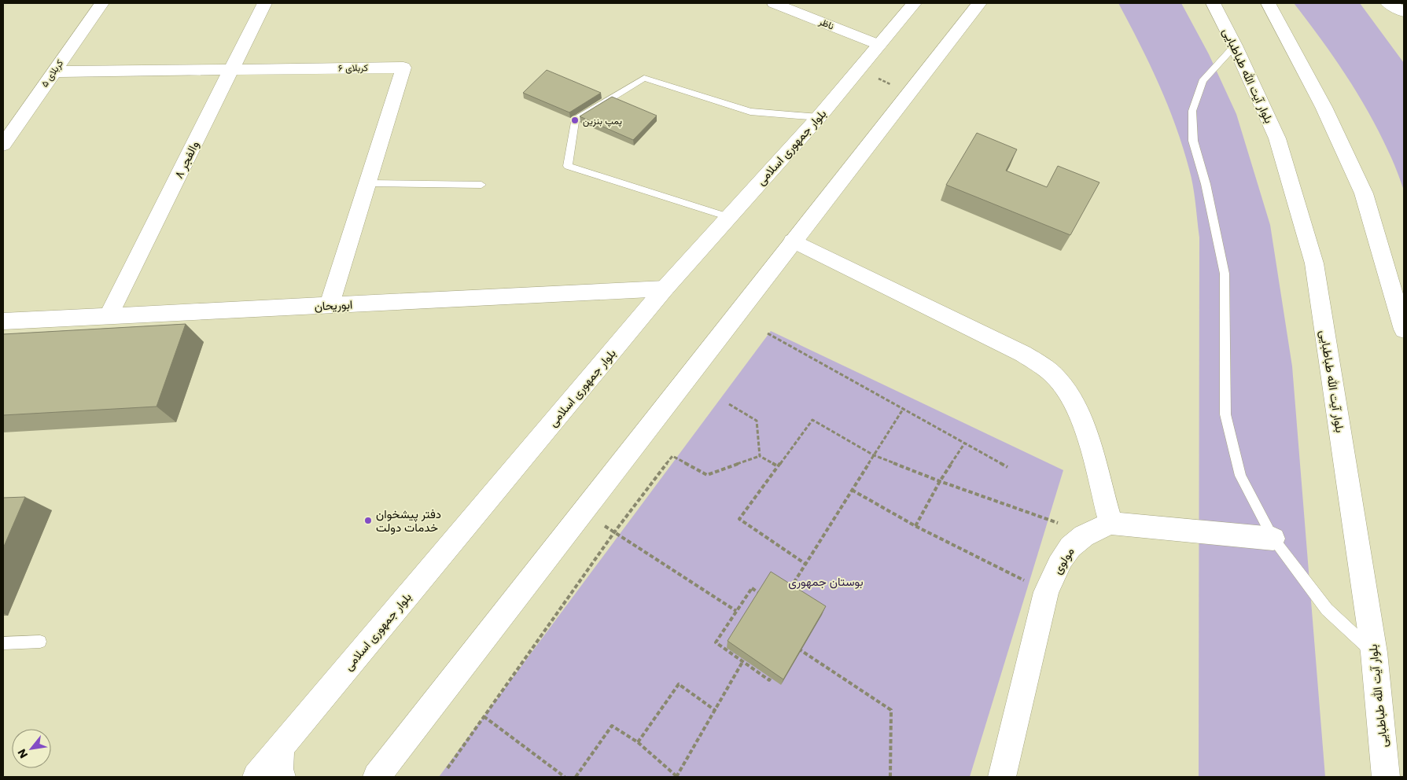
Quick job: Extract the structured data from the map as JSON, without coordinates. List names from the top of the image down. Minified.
{"streets":{"main road":["ناظر","کربلای ۶","کربلای ۵","بلوار آیت الله طباطبایی","بلوار جمهوری اسلامی","والفجر ۸","ابوریحان","مولوی"]},"crossings":[["ناظر","بلوار جمهوری اسلامی"],["کربلای ۶","کربلای ۵"],["کربلای ۶","والفجر ۸"],["کربلای ۶","ابوریحان"],["بلوار جمهوری اسلامی","ابوریحان"],["والفجر ۸","ابوریحان"]],"parks":["بوستان جمهوری"],"places":["پمپ بنزین","دفتر پیشخوان خدمات دولت"],"north":"bottom left"}
